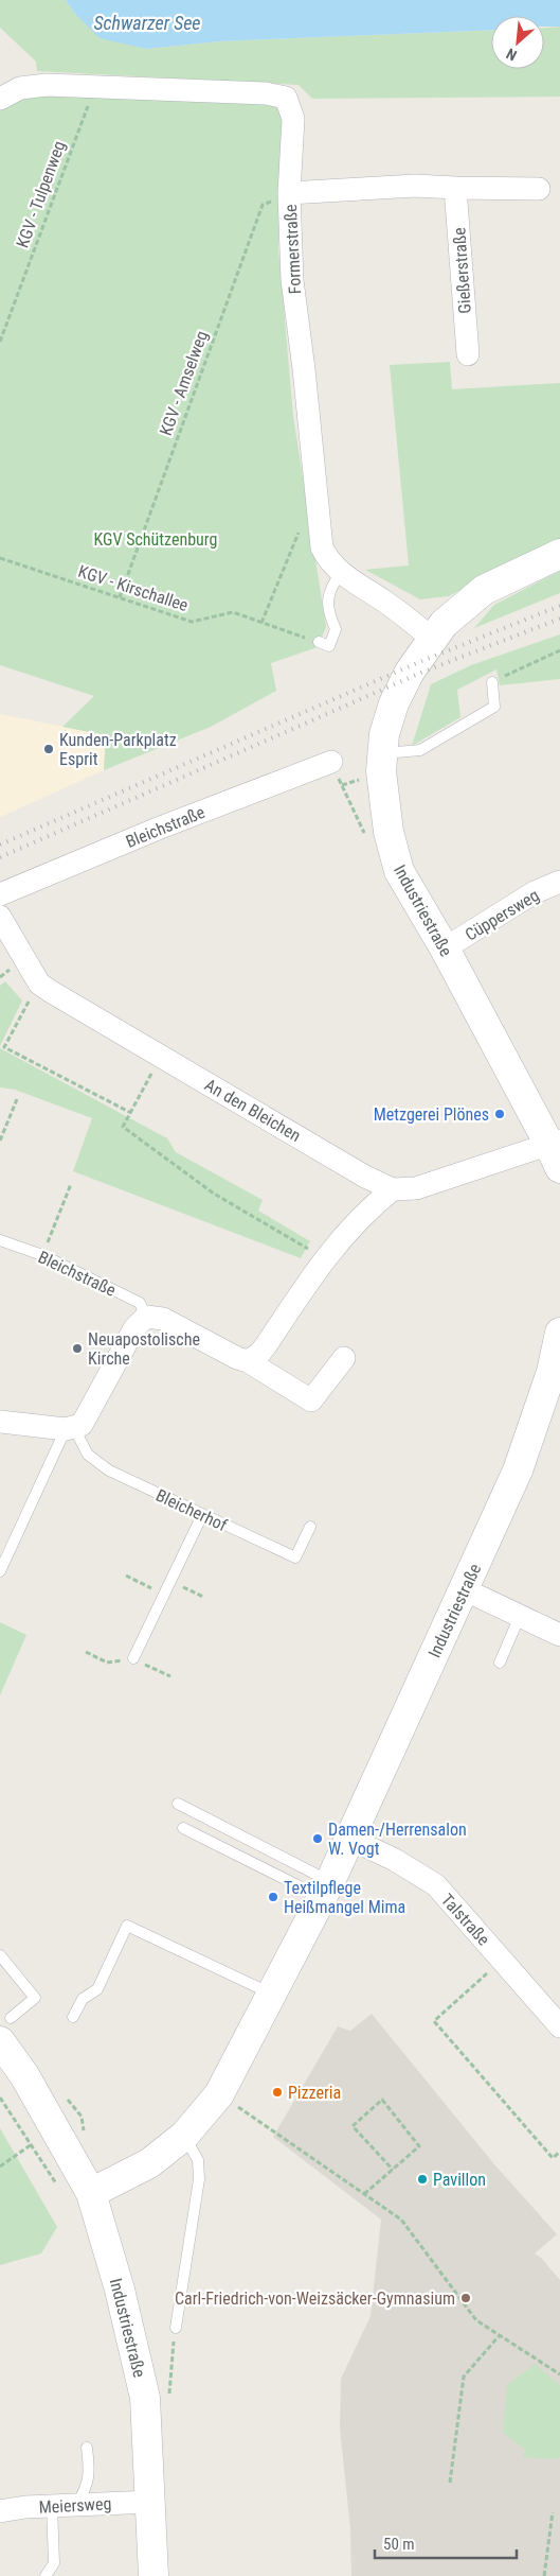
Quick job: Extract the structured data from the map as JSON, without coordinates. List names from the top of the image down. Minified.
{"streets":{"street":["Formerstraße","Gießerstraße","Bleichstraße","Industriestraße","Cüppersweg","An den Bleichen","Talstraße","Meiersweg"],"lane":["Bleicherhof"],"path":["KGV - Tulpenweg","KGV - Amselweg","KGV - Kirschallee"]},"crossings":[["KGV - Tulpenweg","Formerstraße"],["Formerstraße","KGV - Amselweg"],["Formerstraße","Industriestraße"],["KGV - Amselweg","KGV - Kirschallee"],["Industriestraße","Cüppersweg"],["Industriestraße","An den Bleichen"],["Industriestraße","Talstraße"],["Industriestraße","Meiersweg"]],"water":["Schwarzer See"],"parks":["KGV Schützenburg"],"places":["Kunden-Parkplatz Esprit","Metzgerei Plönes","Neuapostolische Kirche","Damen-/Herrensalon W. Vogt","Textilpflege Heißmangel Mima","Pizzeria","Pavillon","Carl-Friedrich-von-Weizsäcker-Gymnasium"],"scale_bar":"50 m","north":"bottom left"}
